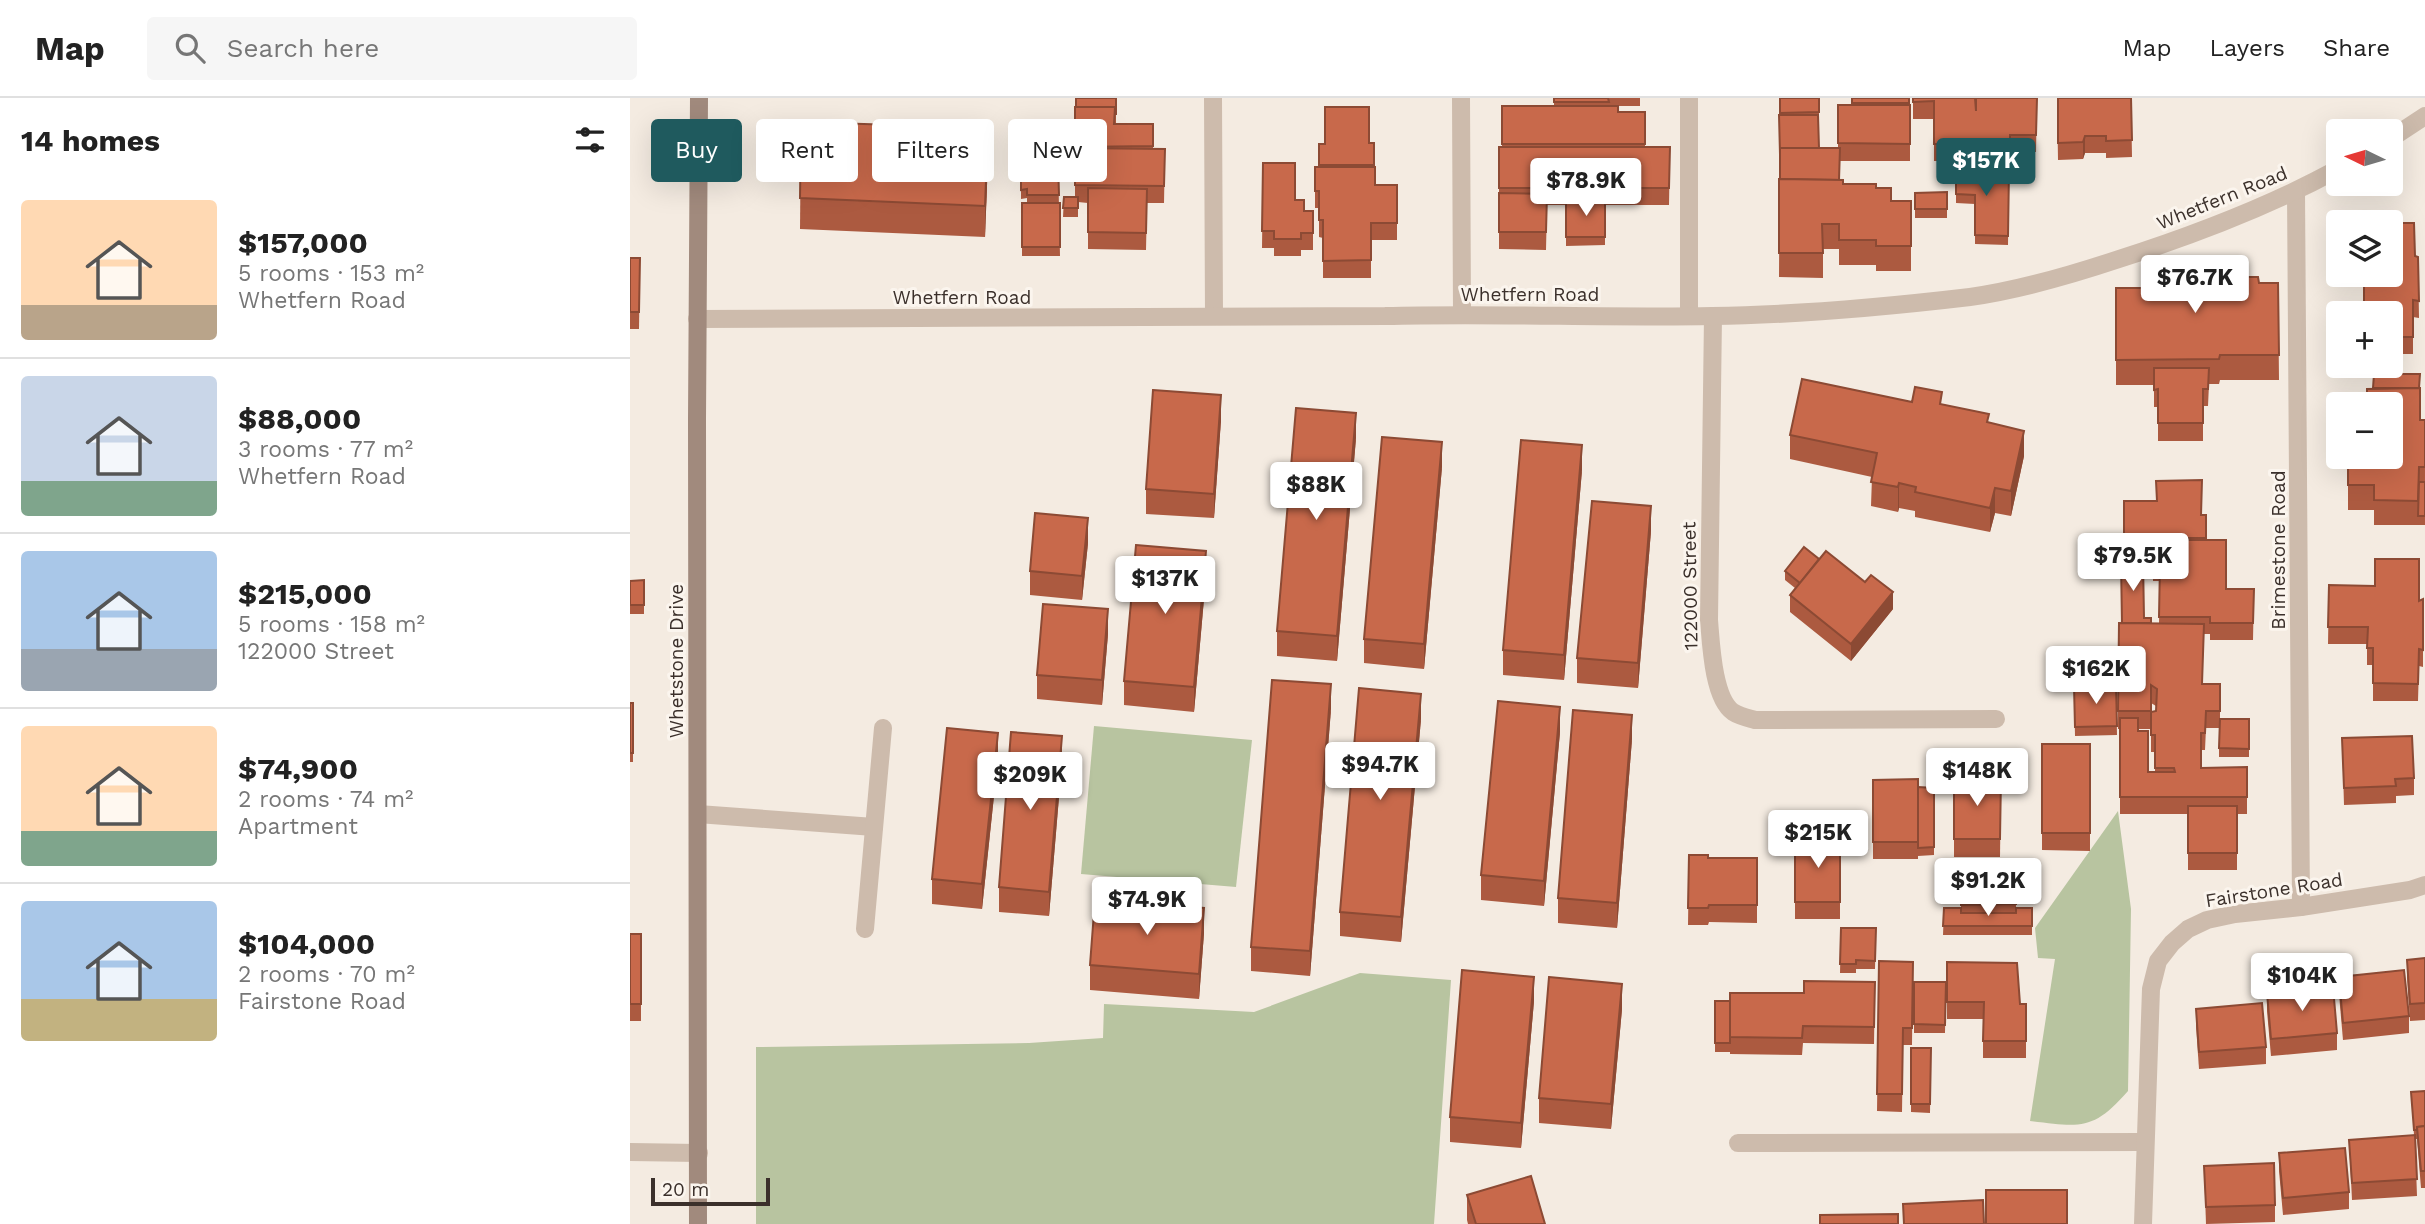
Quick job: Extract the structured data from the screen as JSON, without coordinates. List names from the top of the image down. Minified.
{"streets":{"street":["Whetfern Road","Brimestone Road","122000 Street","Whetstone Drive","Fairstone Road"]},"crossings":[["Whetfern Road","Brimestone Road"],["Whetfern Road","122000 Street"],["Whetfern Road","Whetstone Drive"],["Brimestone Road","Fairstone Road"]],"scale_bar":"20 m","north":"left","page":{"header":"Map","search":"Search here","nav":["Map","Layers","Share"],"heading":"14 homes","map_buttons":["+","−"],"chip":["Buy","Rent","Filters","New"],"price":["$157K","$78.9K","$76.7K","$88K","$79.5K","$137K","$162K","$94.7K","$148K","$209K","$215K","$91.2K","$74.9K","$104K"],"list":[{"name":"$157,000","note":"5 rooms · 153 m² · Whetfern Road"},{"name":"$88,000","note":"3 rooms · 77 m² · Whetfern Road"},{"name":"$215,000","note":"5 rooms · 158 m² · 122000 Street"},{"name":"$74,900","note":"2 rooms · 74 m² · Apartment"},{"name":"$104,000","note":"2 rooms · 70 m² · Fairstone Road"}],"scale":"20 m"}}
